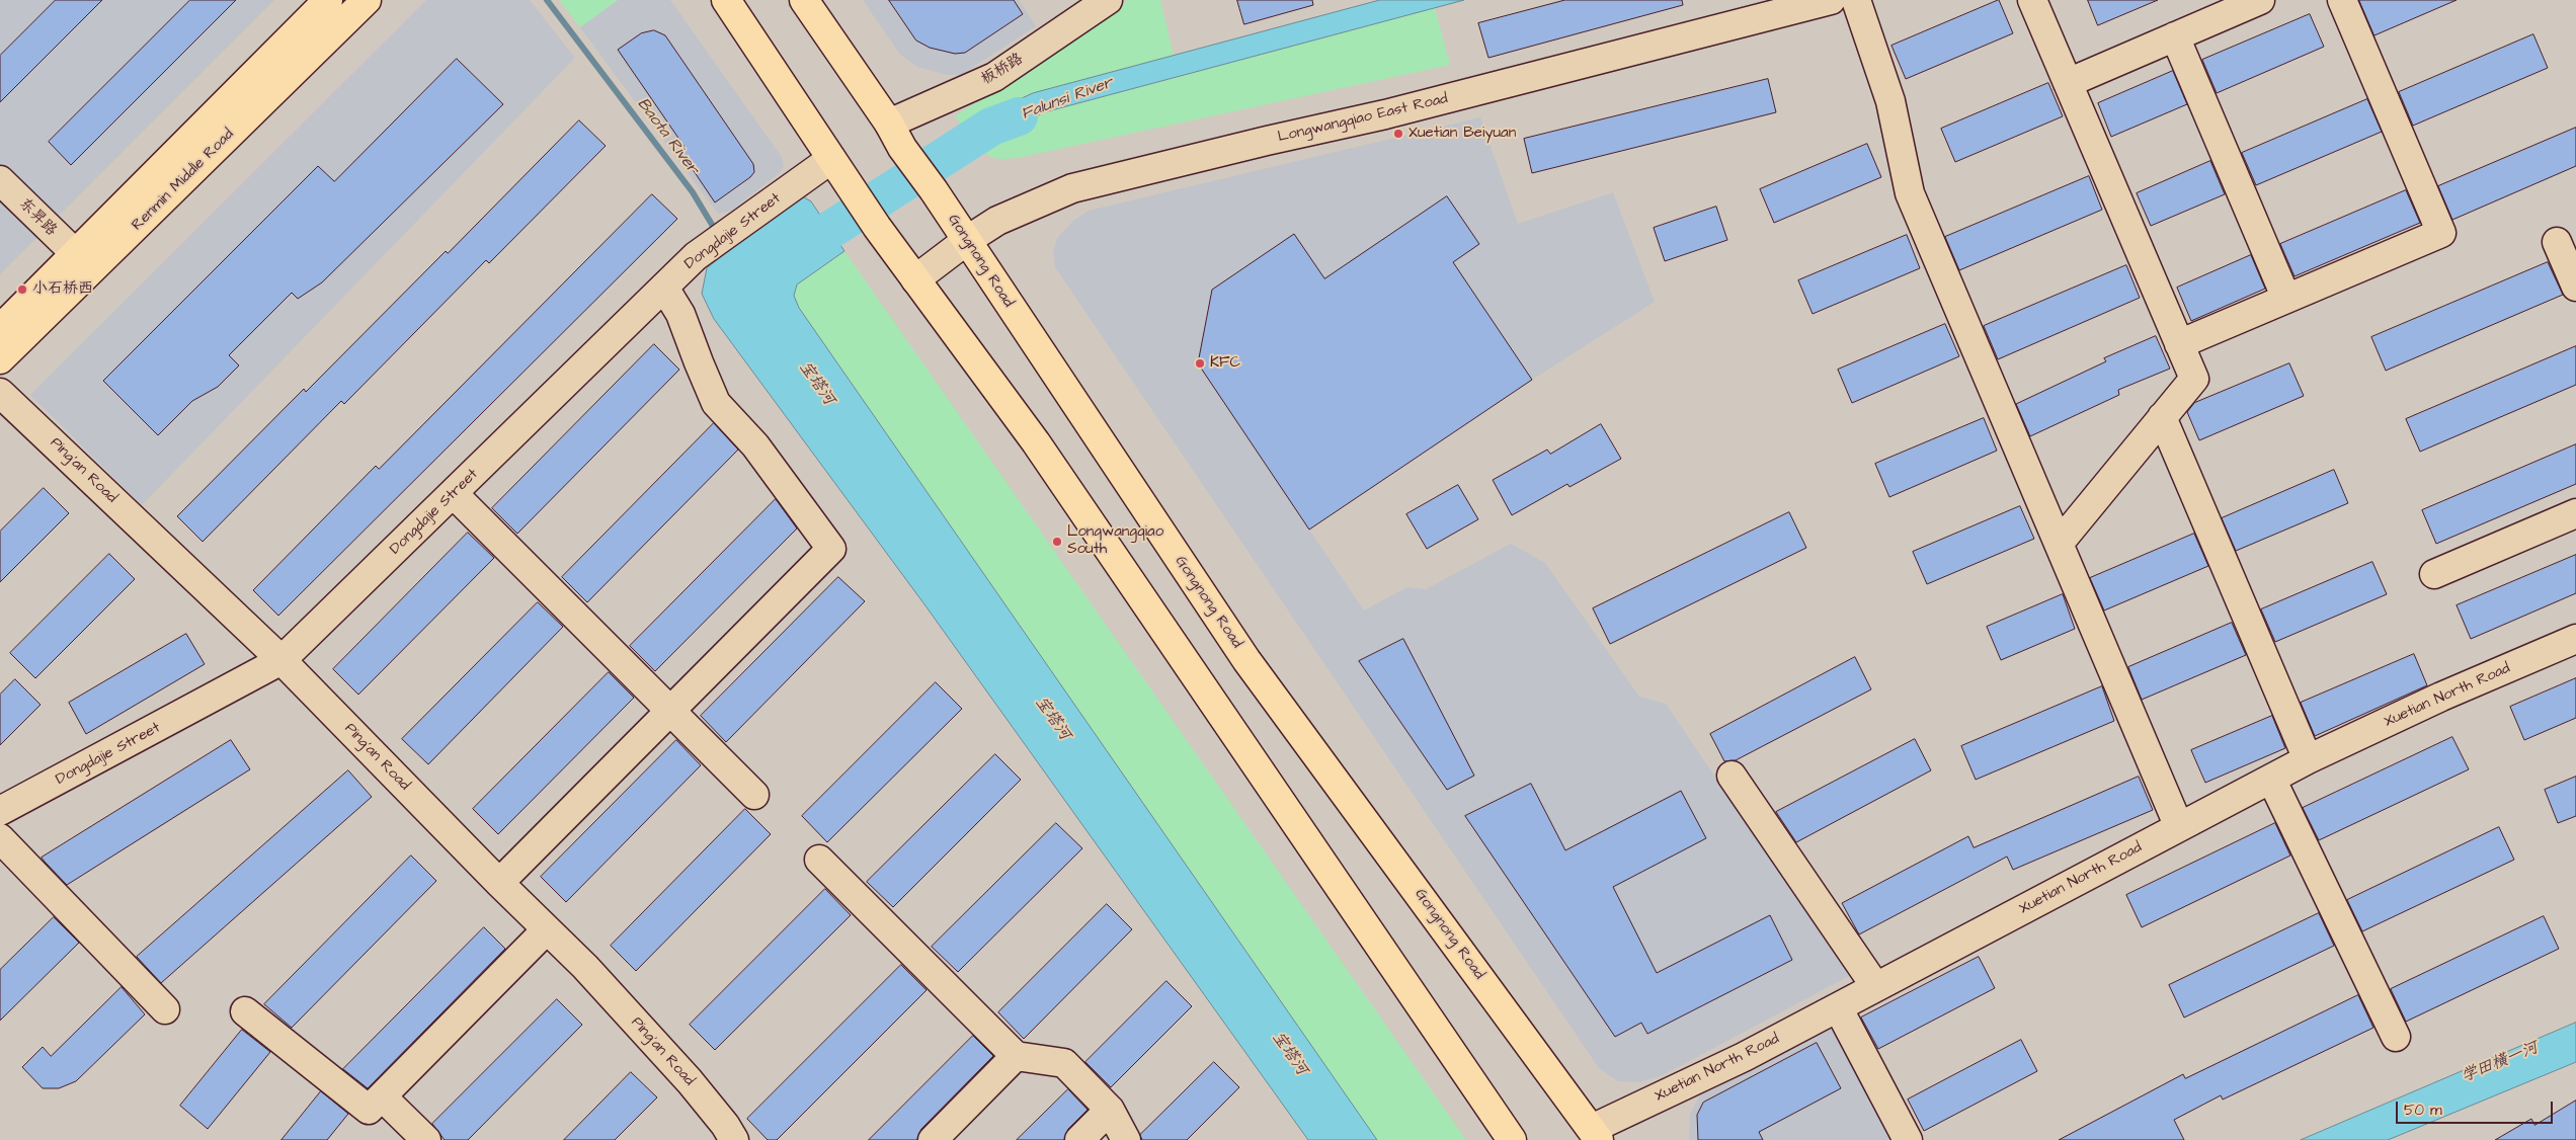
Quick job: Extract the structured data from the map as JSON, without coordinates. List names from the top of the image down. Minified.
{"streets":{"main road":["Renmin Middle Road","Gongnong Road"],"street":["板桥路","Longwangqiao East Road","东昇路","Dongdajie Street","Ping'an Road","Xuetian North Road"]},"crossings":[["板桥路","Gongnong Road"],["Longwangqiao East Road","Gongnong Road"],["Renmin Middle Road","东昇路"],["Dongdajie Street","Ping'an Road"],["Gongnong Road","Xuetian North Road"]],"water":["Falunsi River","Baota River","宝塔河","学田横一河"],"places":["Xuetian Beiyuan","小石桥西","KFC","Longwangqiao South"],"scale_bar":"50 m"}
